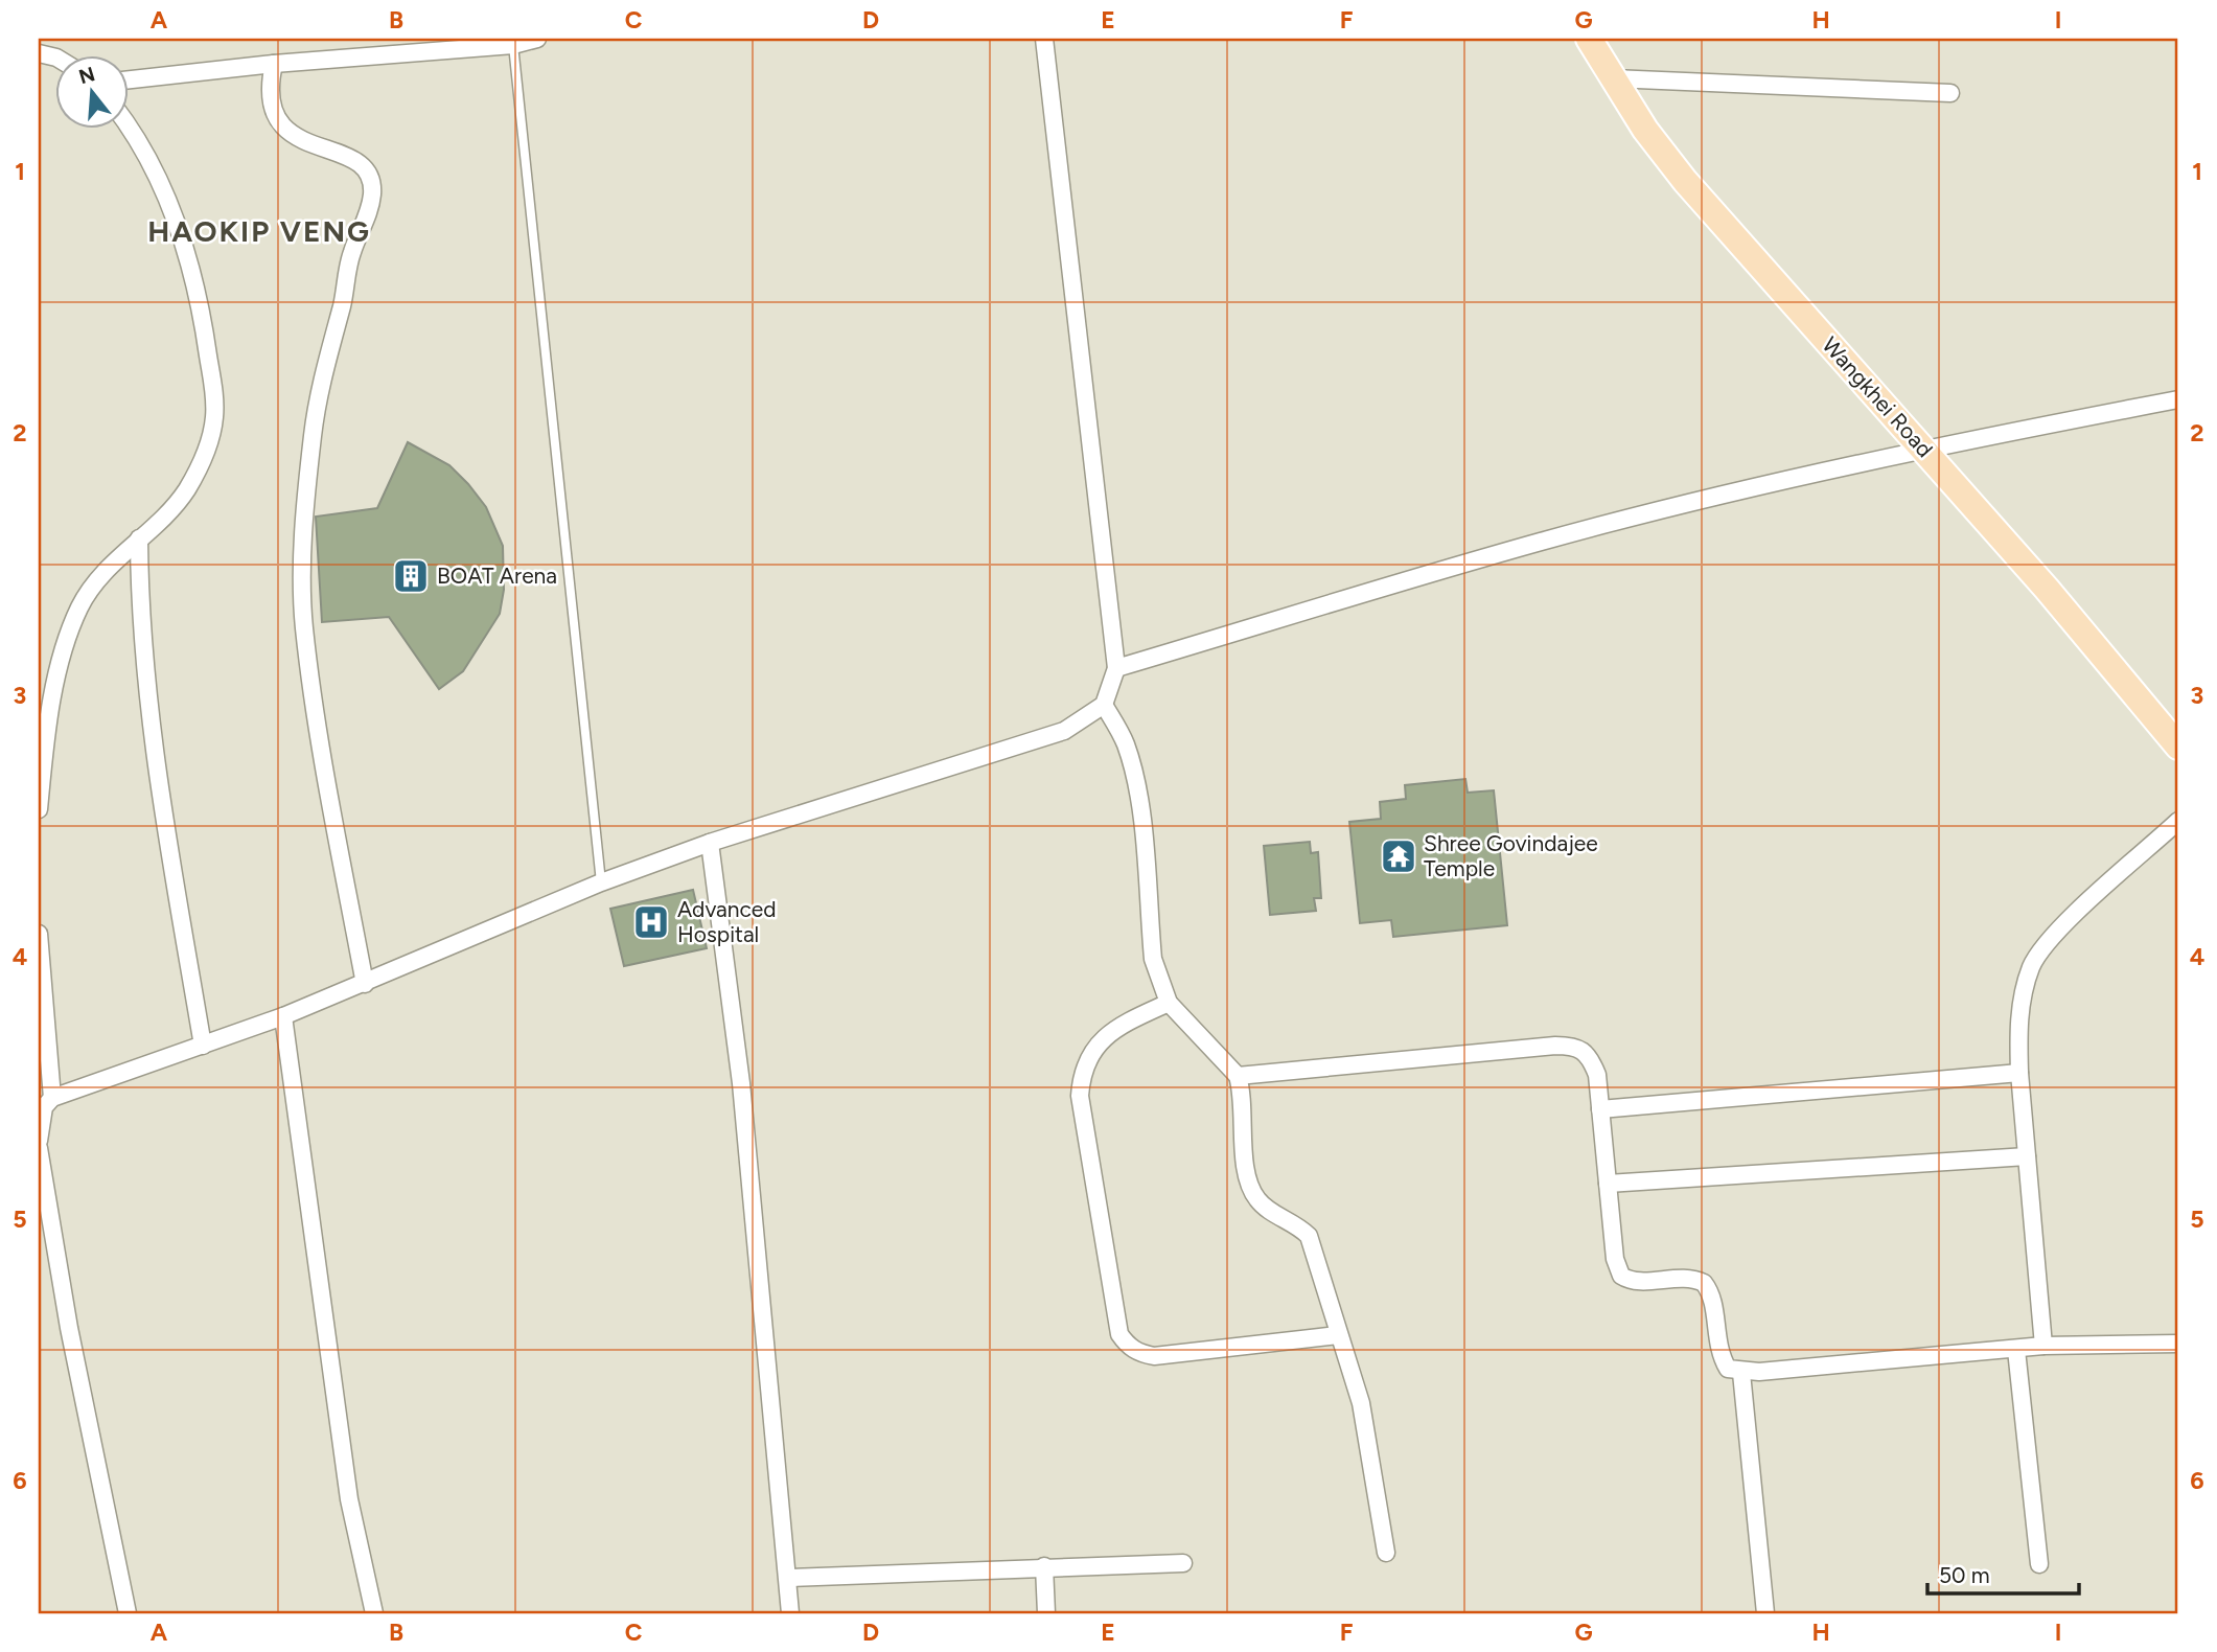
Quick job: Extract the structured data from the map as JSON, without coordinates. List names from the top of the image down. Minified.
{"streets":{"main road":["Wangkhei Road"]},"districts":["HAOKIP VENG"],"places":{"building":["BOAT Arena"],"temple":["Shree Govindajee Temple"],"hospital":["Advanced Hospital"]},"scale_bar":"50 m","north":"top","grid":{"columns":["A","B","C","D","E","F","G","H","I"],"rows":["1","2","3","4","5","6"]}}
